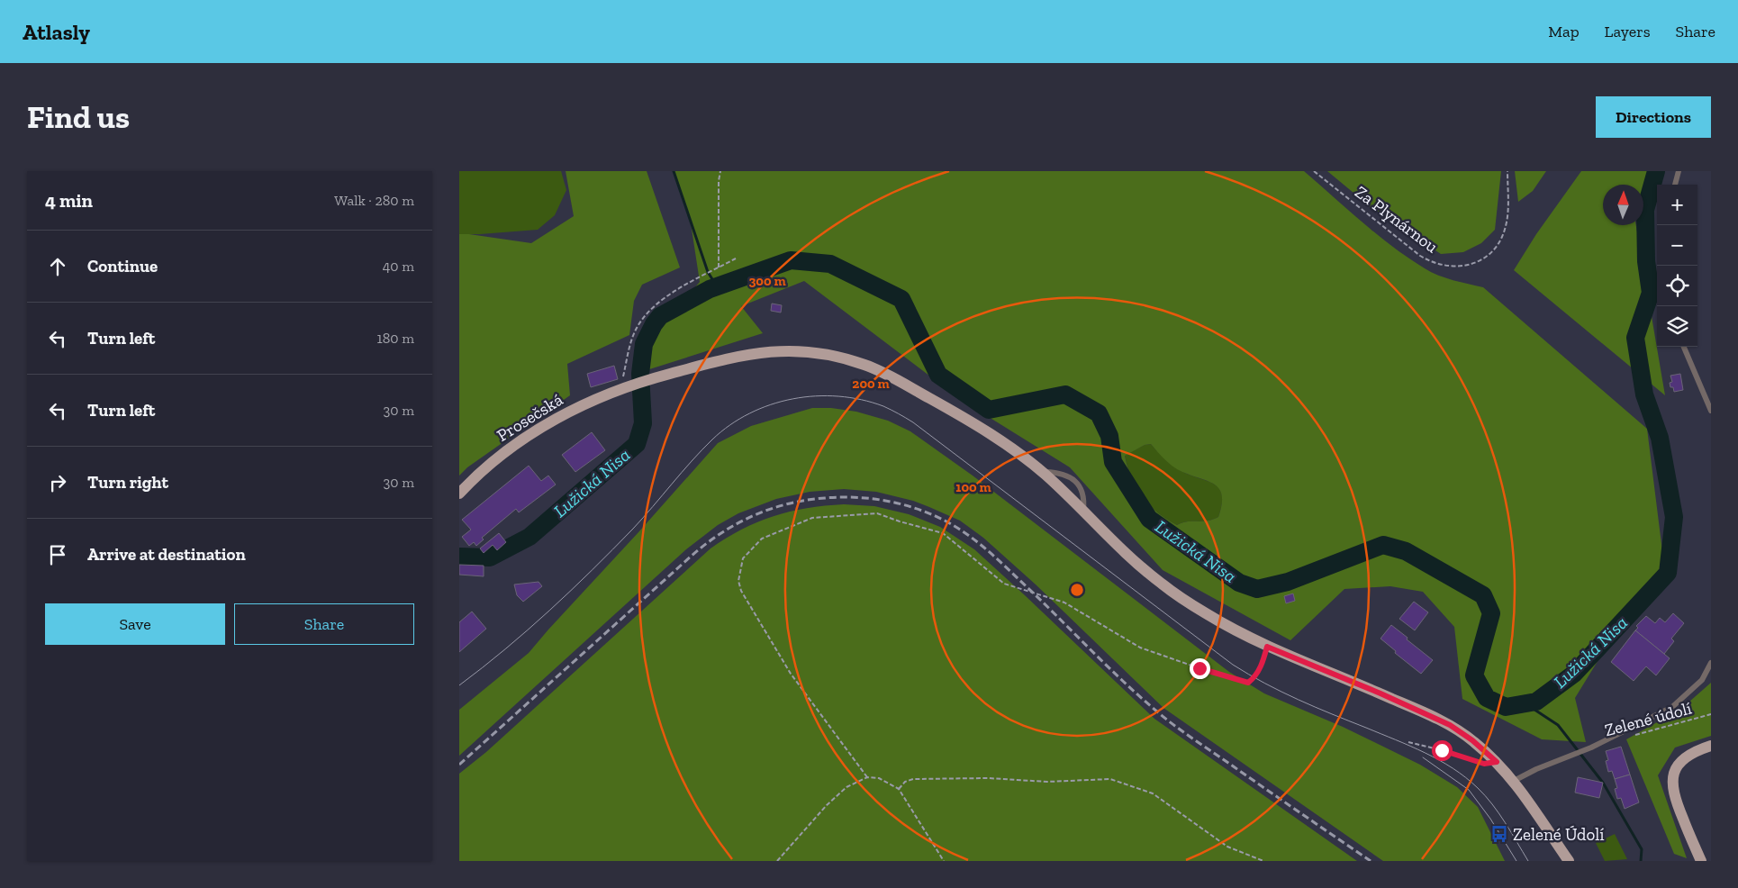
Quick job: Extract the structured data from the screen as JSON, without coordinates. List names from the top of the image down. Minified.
{"streets":{"main road":["Prosečská"],"path":["Za Plynárnou","Zelené údolí"]},"water":["Lužická Nisa"],"places":{"bus stop":["Zelené Údolí"]},"north":"top","page":{"header":"Atlasly","nav":["Map","Layers","Share"],"buttons":["Directions",["Save","Share"]],"title":"Find us","heading":["4 min","Walk · 280 m"],"map_buttons":["+","−"],"list":[["Continue","40 m"],["Turn left","180 m"],["Turn left","30 m"],["Turn right","30 m"],"Arrive at destination"]},"rings":["300 m","200 m","100 m"]}
